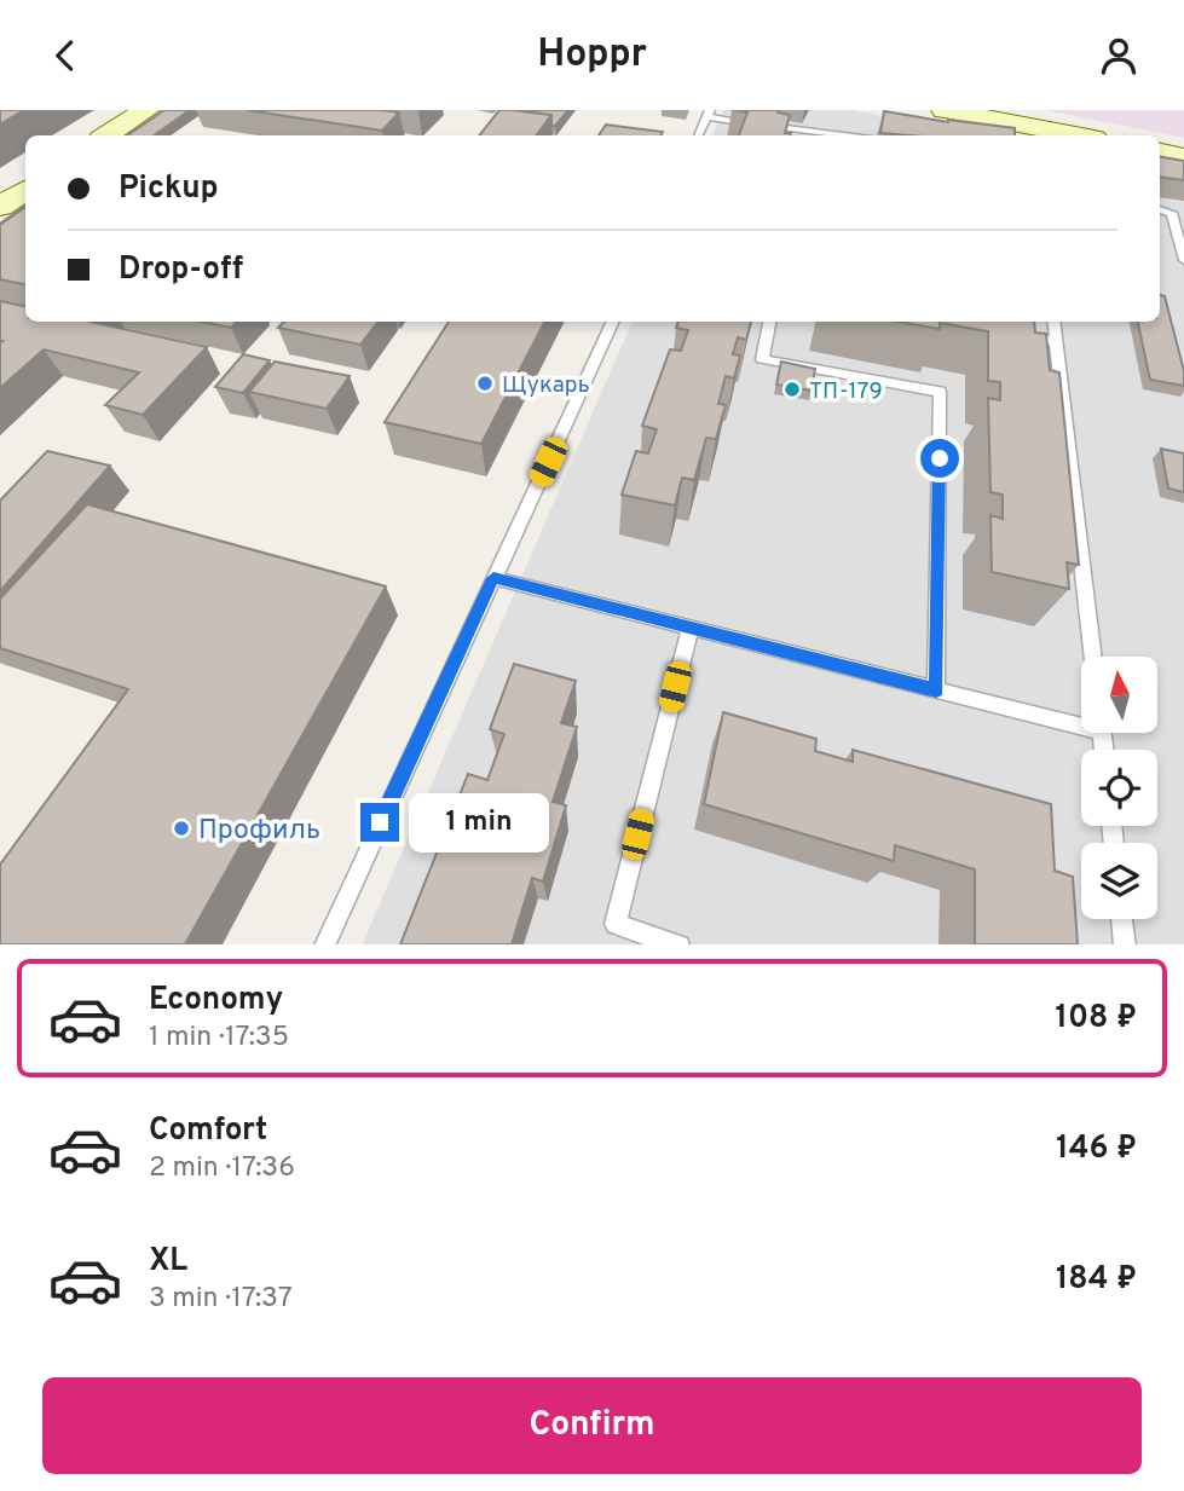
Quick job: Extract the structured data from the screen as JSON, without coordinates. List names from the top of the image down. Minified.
{"places":["Щукарь","ТП-179","Профиль"],"north":"top","page":{"header":"Hoppr","banner":["Pickup","Drop-off"],"bubble":"1 min","list":[{"name":"Economy","note":"1 min · 17:35","value":"108 ₽"},{"name":"Comfort","note":"2 min · 17:36","value":"146 ₽"},{"name":"XL","note":"3 min · 17:37","value":"184 ₽"}],"buttons":"Confirm"}}
